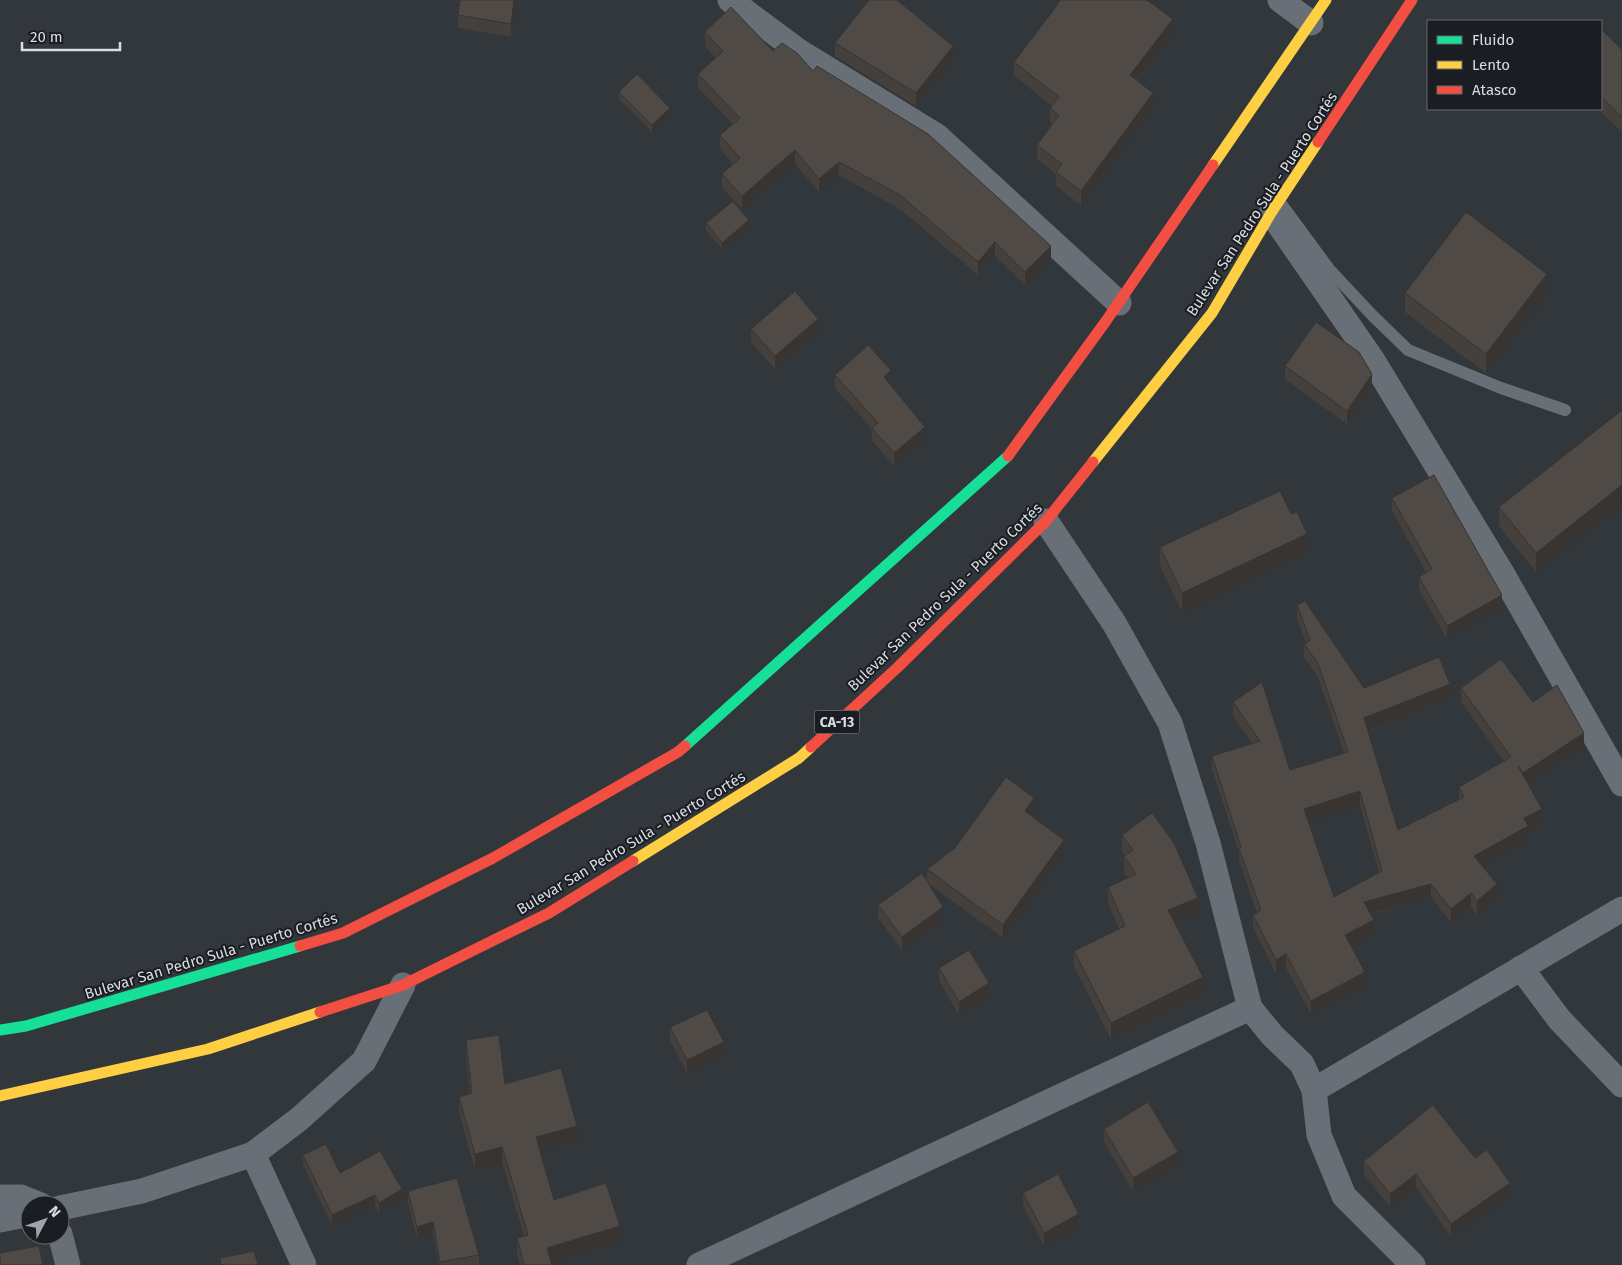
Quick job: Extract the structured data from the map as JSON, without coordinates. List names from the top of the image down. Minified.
{"streets":{"highway":["Bulevar San Pedro Sula - Puerto Cortés","CA-13"]},"legend":["Fluido","Lento","Atasco"],"scale_bar":"20 m","north":"top right"}
